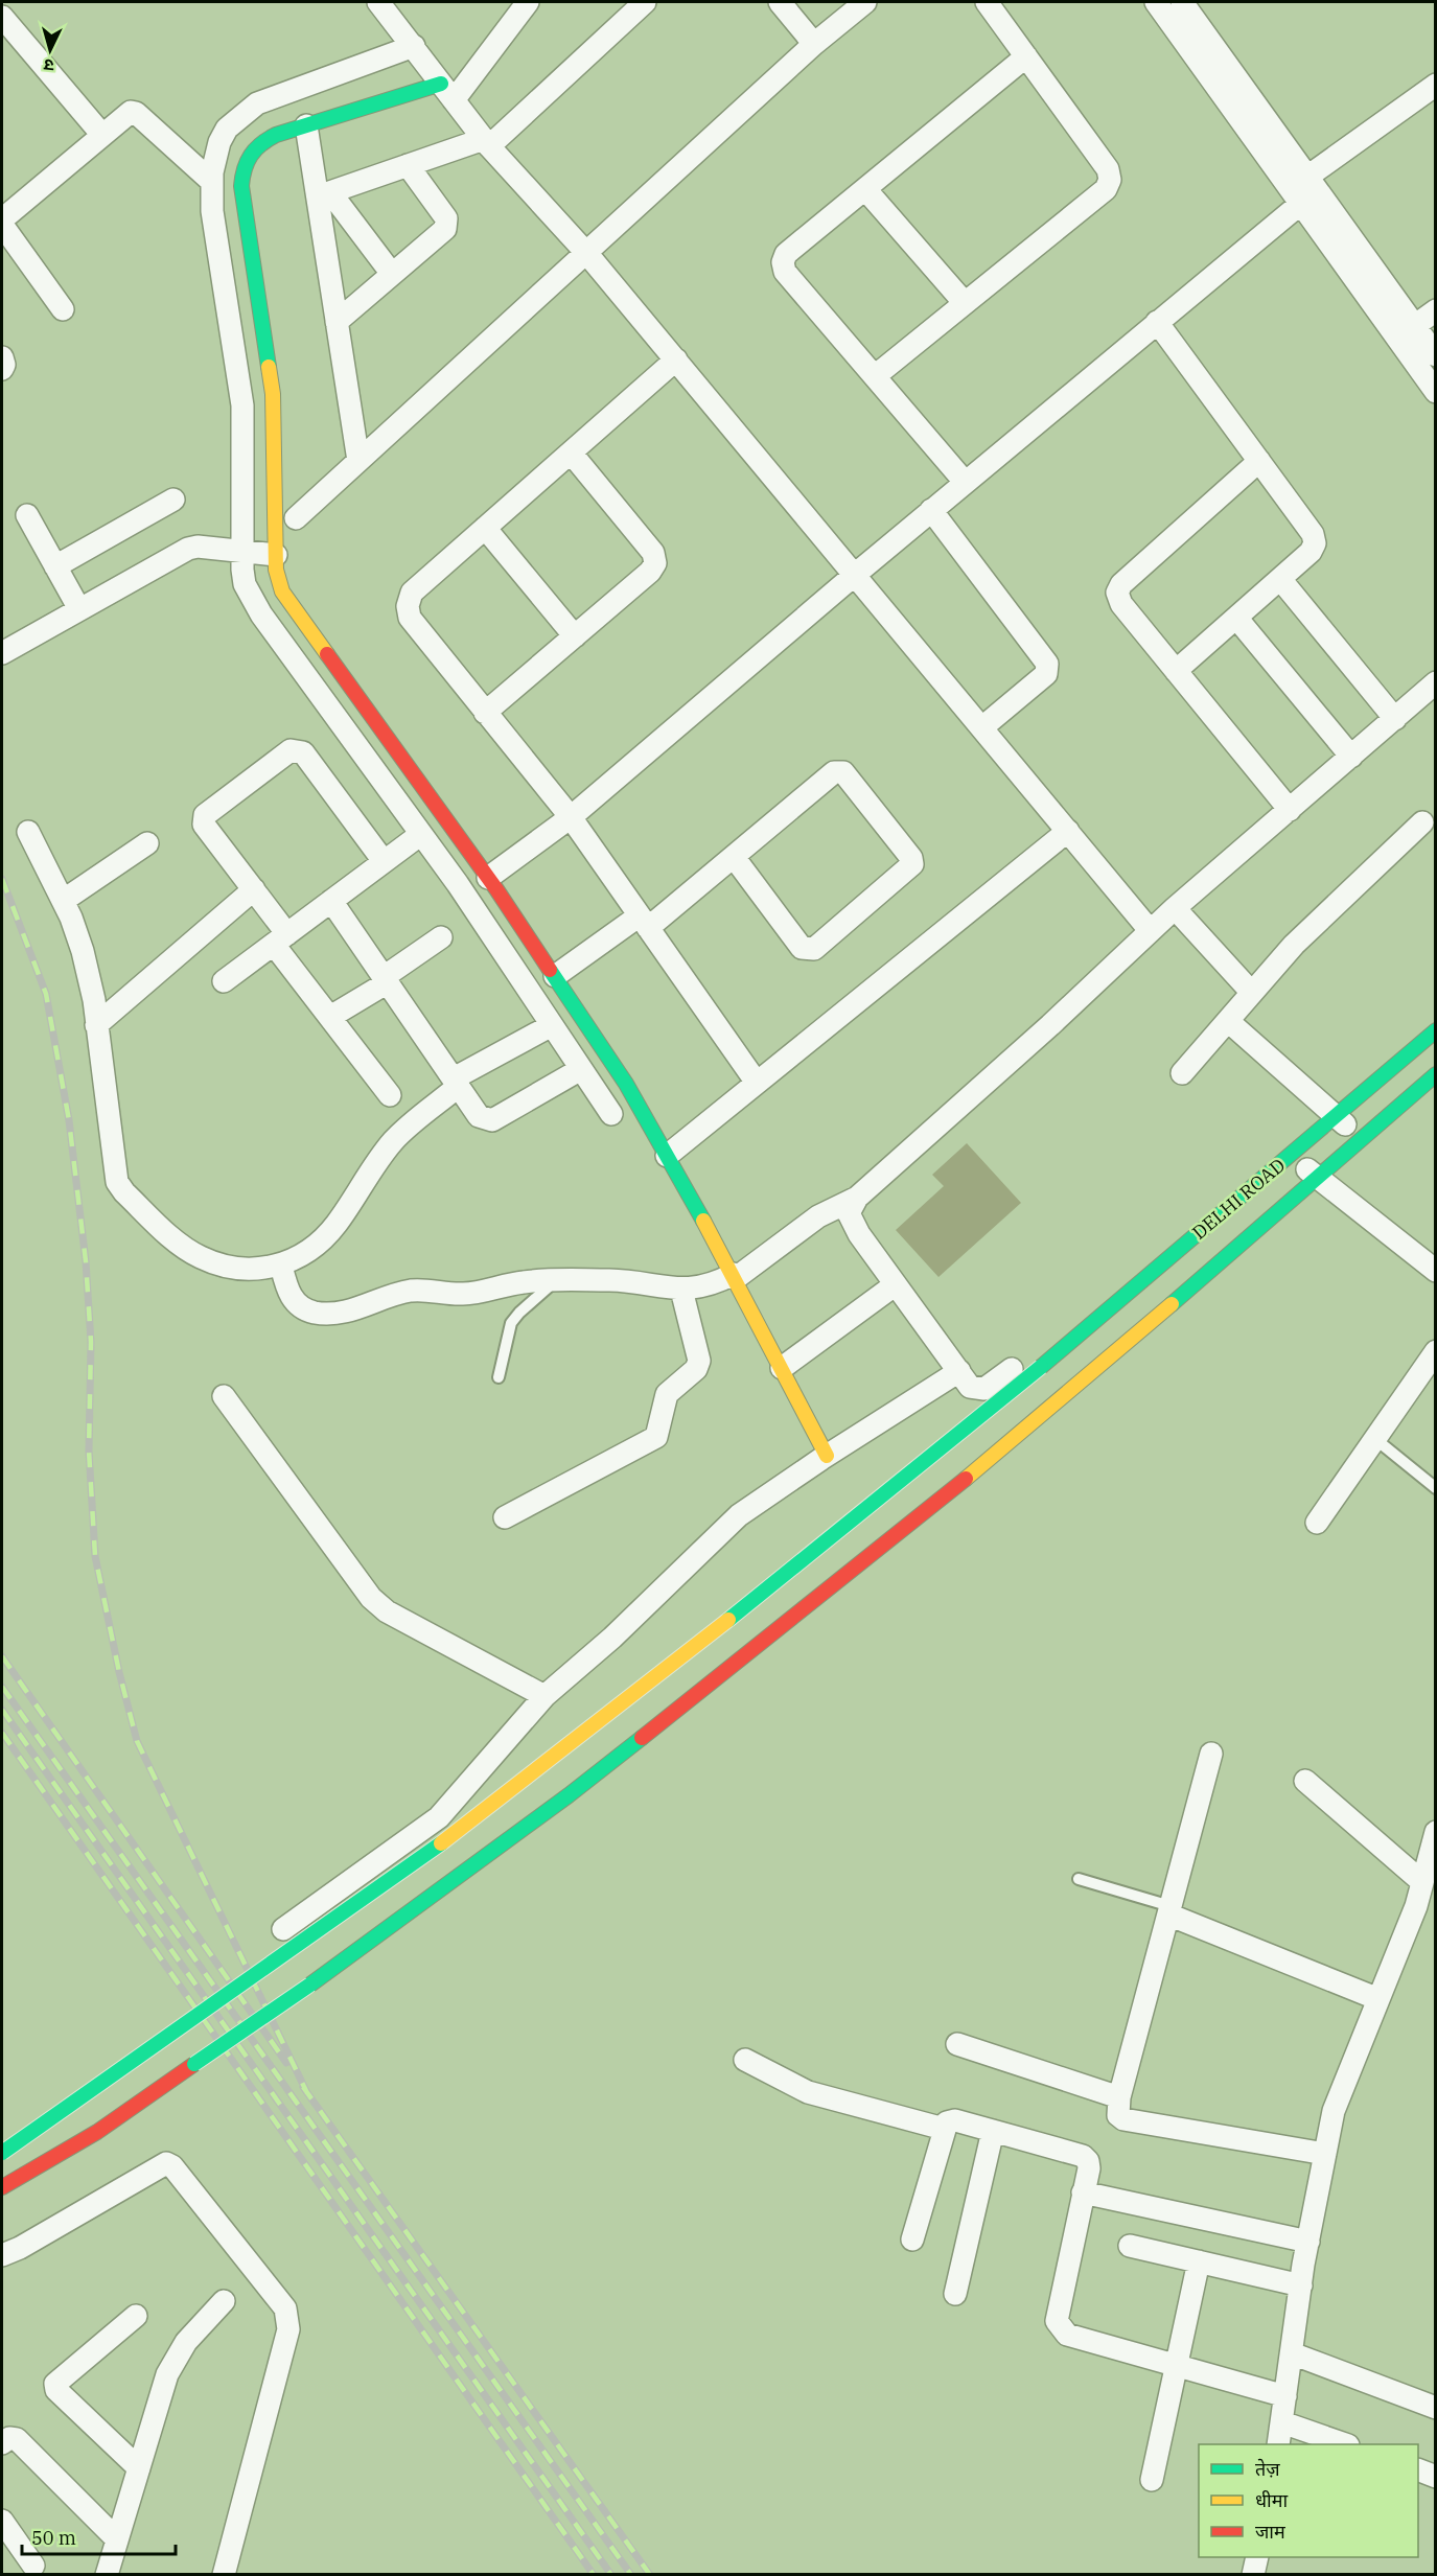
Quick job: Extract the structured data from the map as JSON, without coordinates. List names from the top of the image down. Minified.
{"streets":{"main road":["DELHI ROAD"]},"legend":["तेज़","धीमा","जाम"],"scale_bar":"50 m","north":"bottom"}
